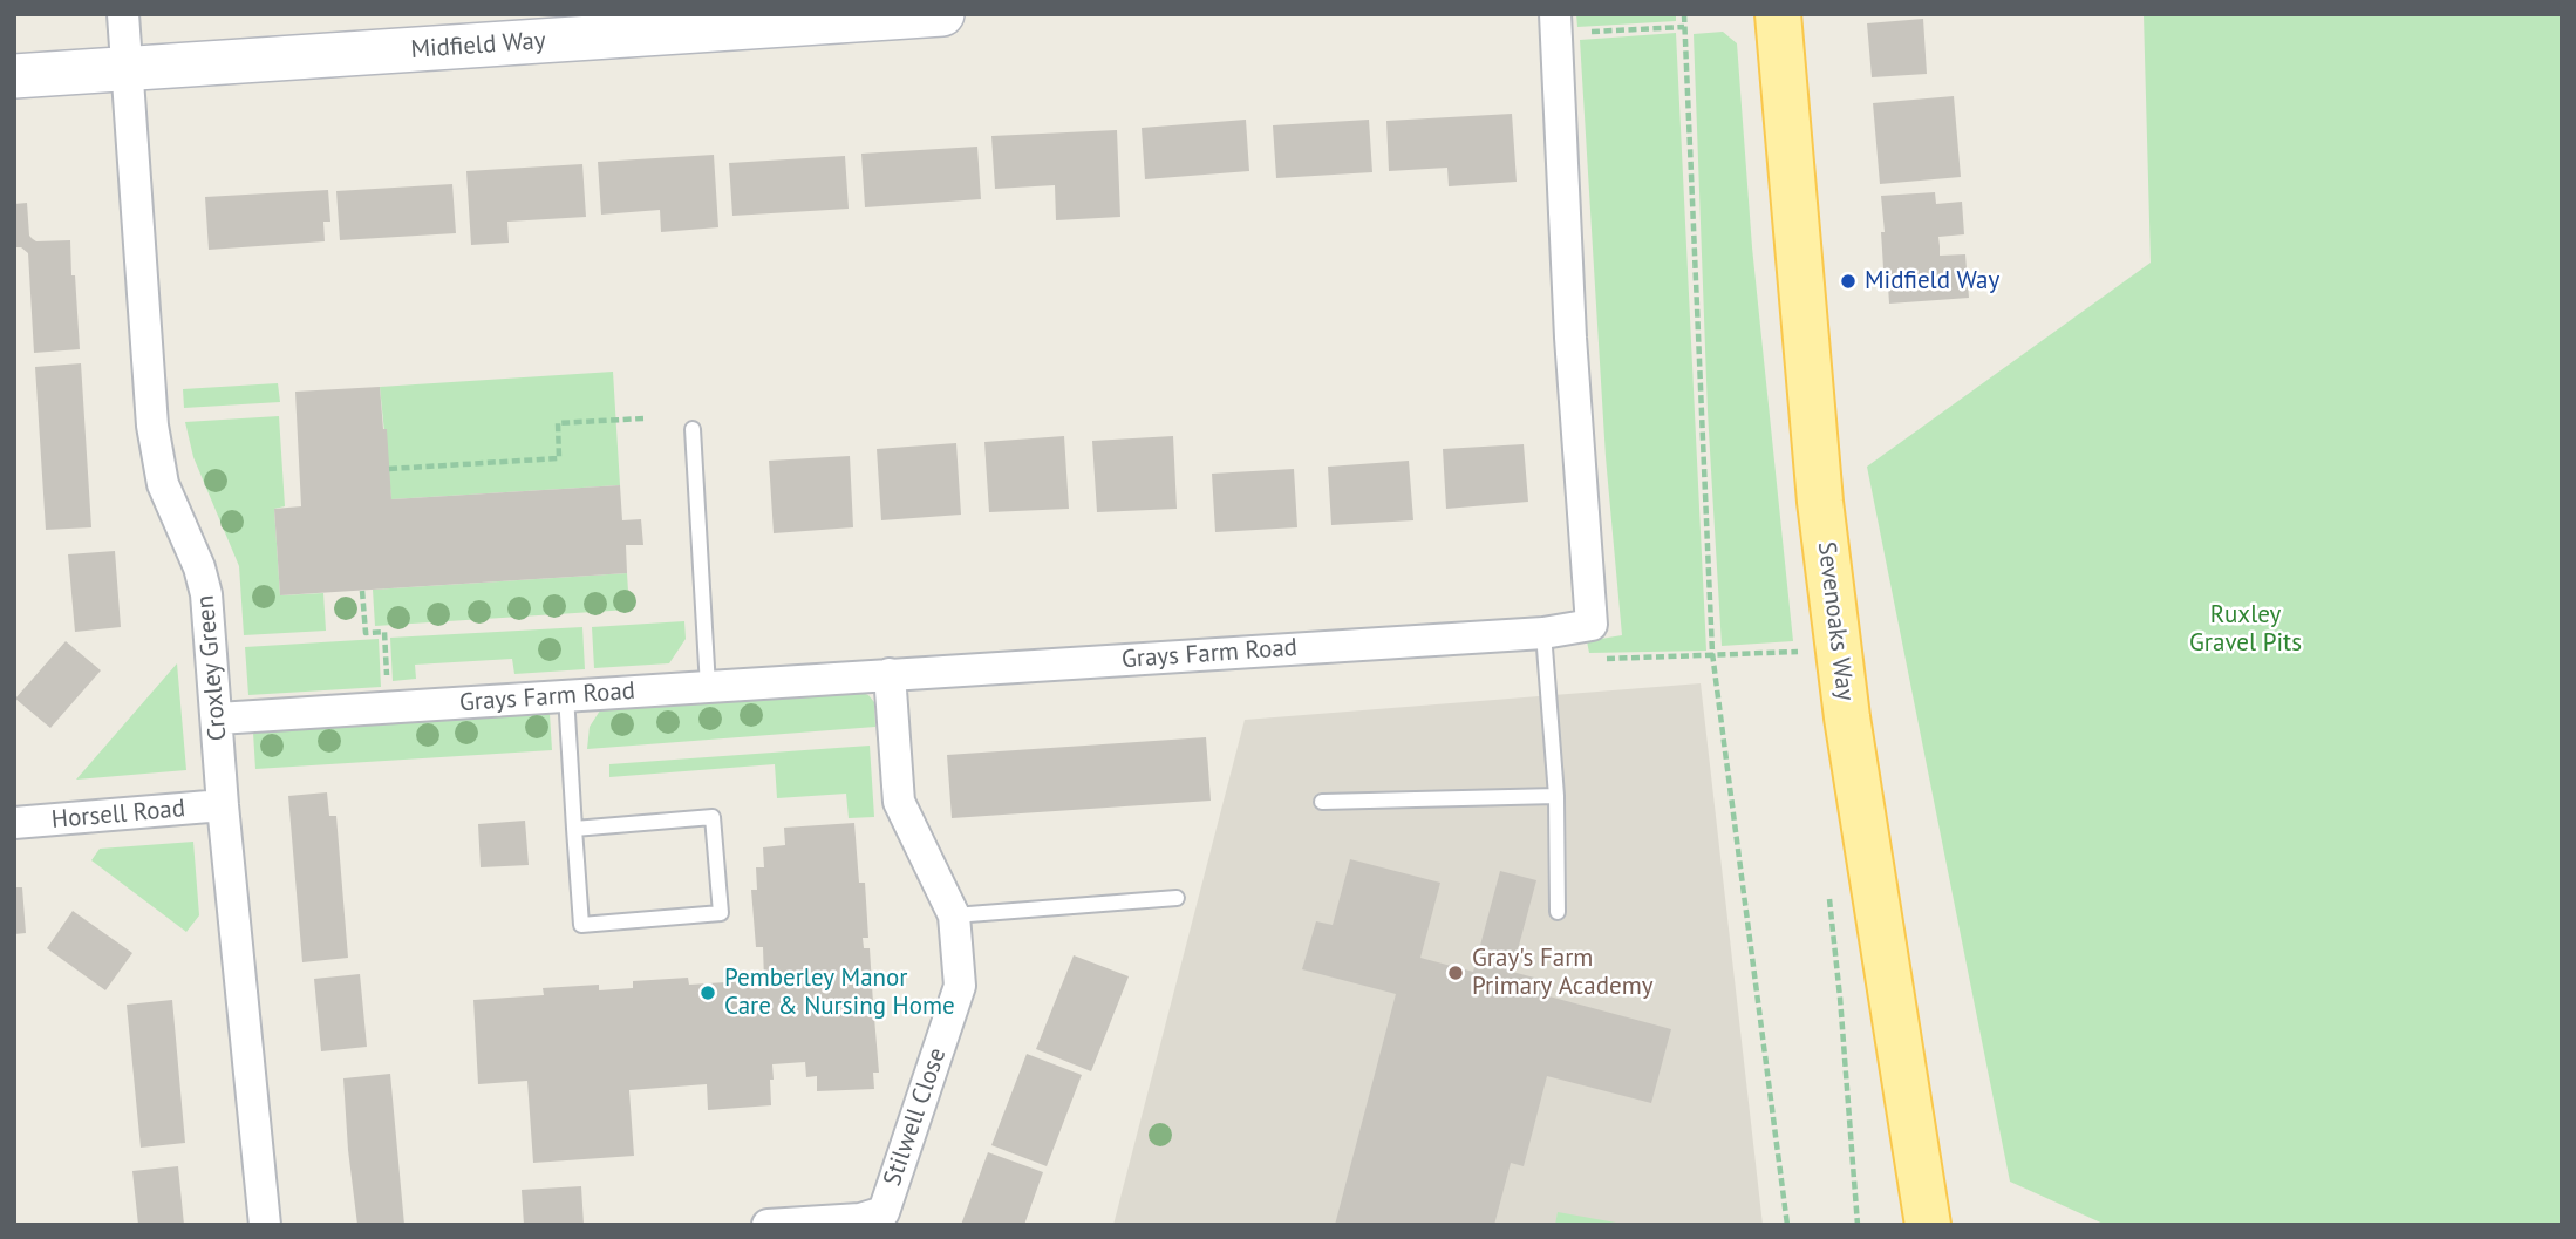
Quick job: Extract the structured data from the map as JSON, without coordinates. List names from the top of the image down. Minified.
{"streets":{"main road":["Sevenoaks Way"],"street":["Midfield Way","Grays Farm Road","Croxley Green","Horsell Road","Stilwell Close"]},"crossings":[["Midfield Way","Croxley Green"],["Grays Farm Road","Croxley Green"],["Grays Farm Road","Stilwell Close"],["Croxley Green","Horsell Road"]],"parks":["Ruxley Gravel Pits"],"places":["Midfield Way","Gray's Farm Primary Academy","Pemberley Manor Care & Nursing Home"]}
